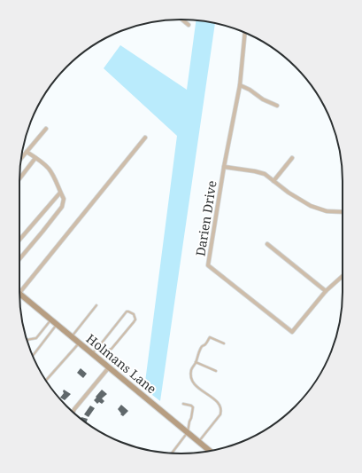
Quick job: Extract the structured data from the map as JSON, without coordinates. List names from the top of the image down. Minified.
{"streets":{"main road":["Holmans Lane"],"street":["Darien Drive"]}}
